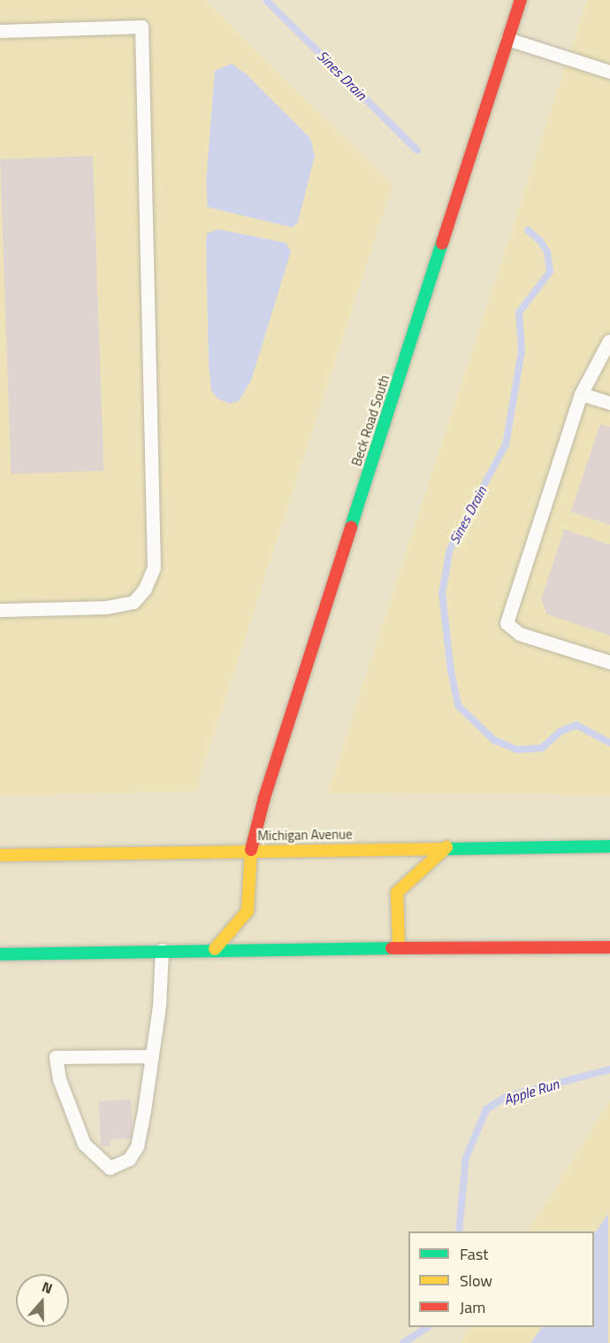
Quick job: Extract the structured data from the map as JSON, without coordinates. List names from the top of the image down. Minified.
{"streets":{"main road":["Beck Road South","Michigan Avenue"]},"crossings":[["Beck Road South","Michigan Avenue"]],"water":["Sines Drain","Apple Run"],"legend":["Fast","Slow","Jam"],"north":"top"}
